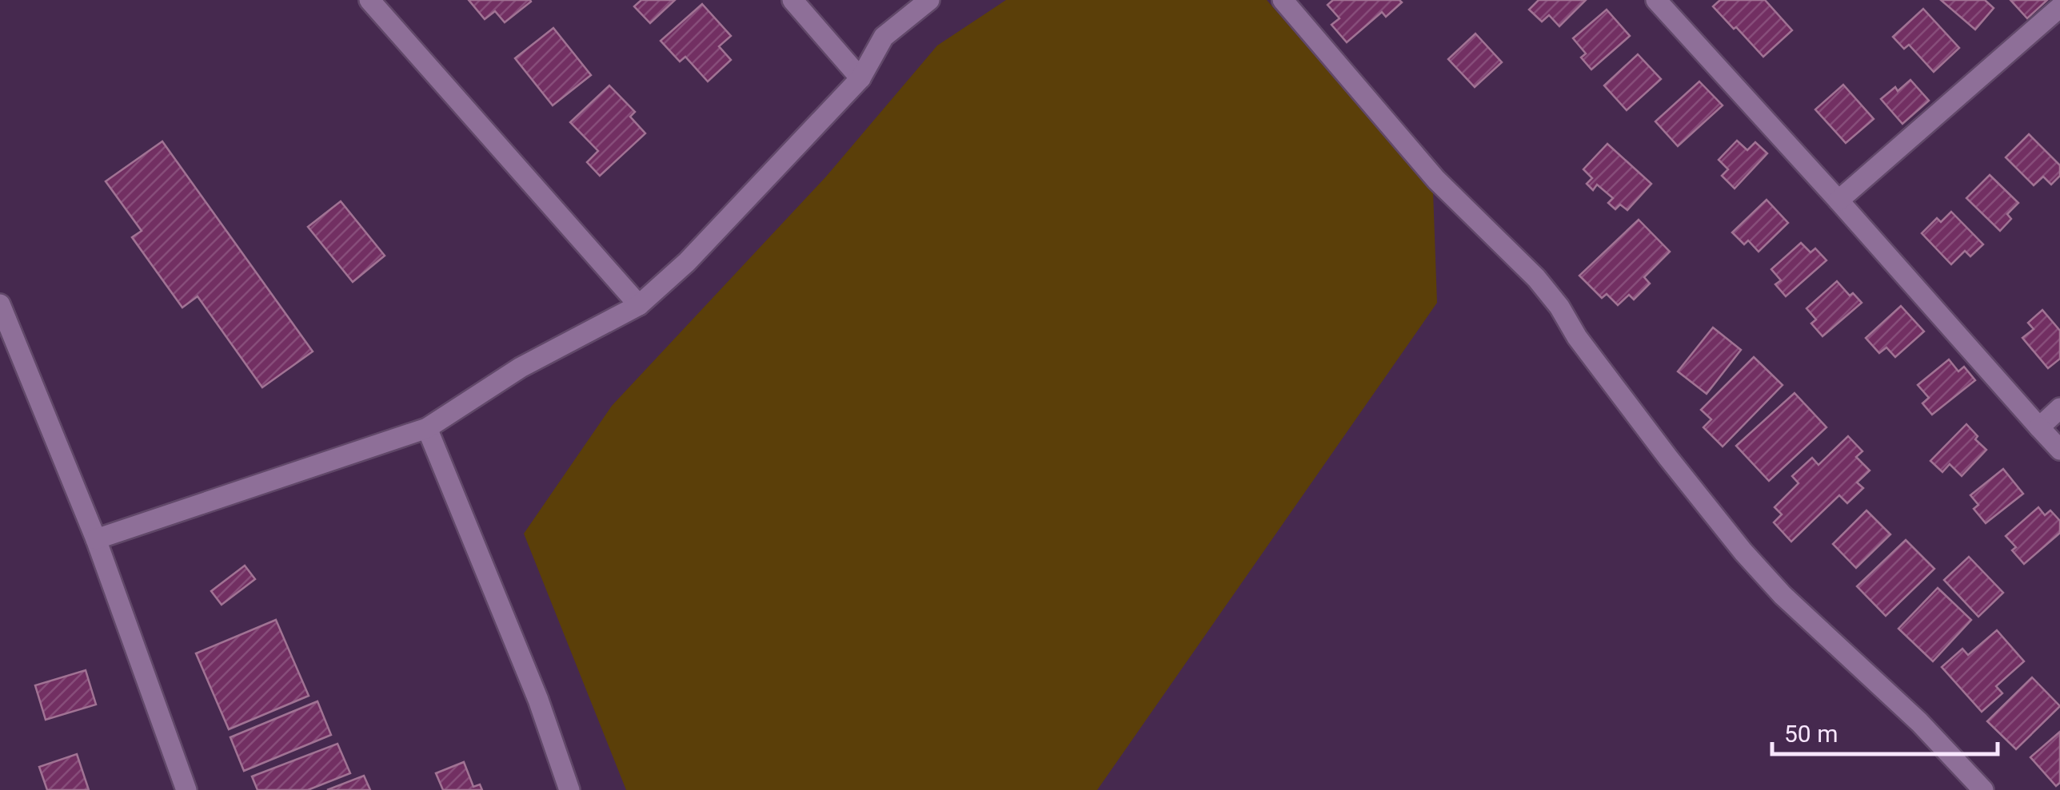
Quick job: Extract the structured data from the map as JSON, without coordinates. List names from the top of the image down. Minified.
{"scale_bar":"50 m"}
